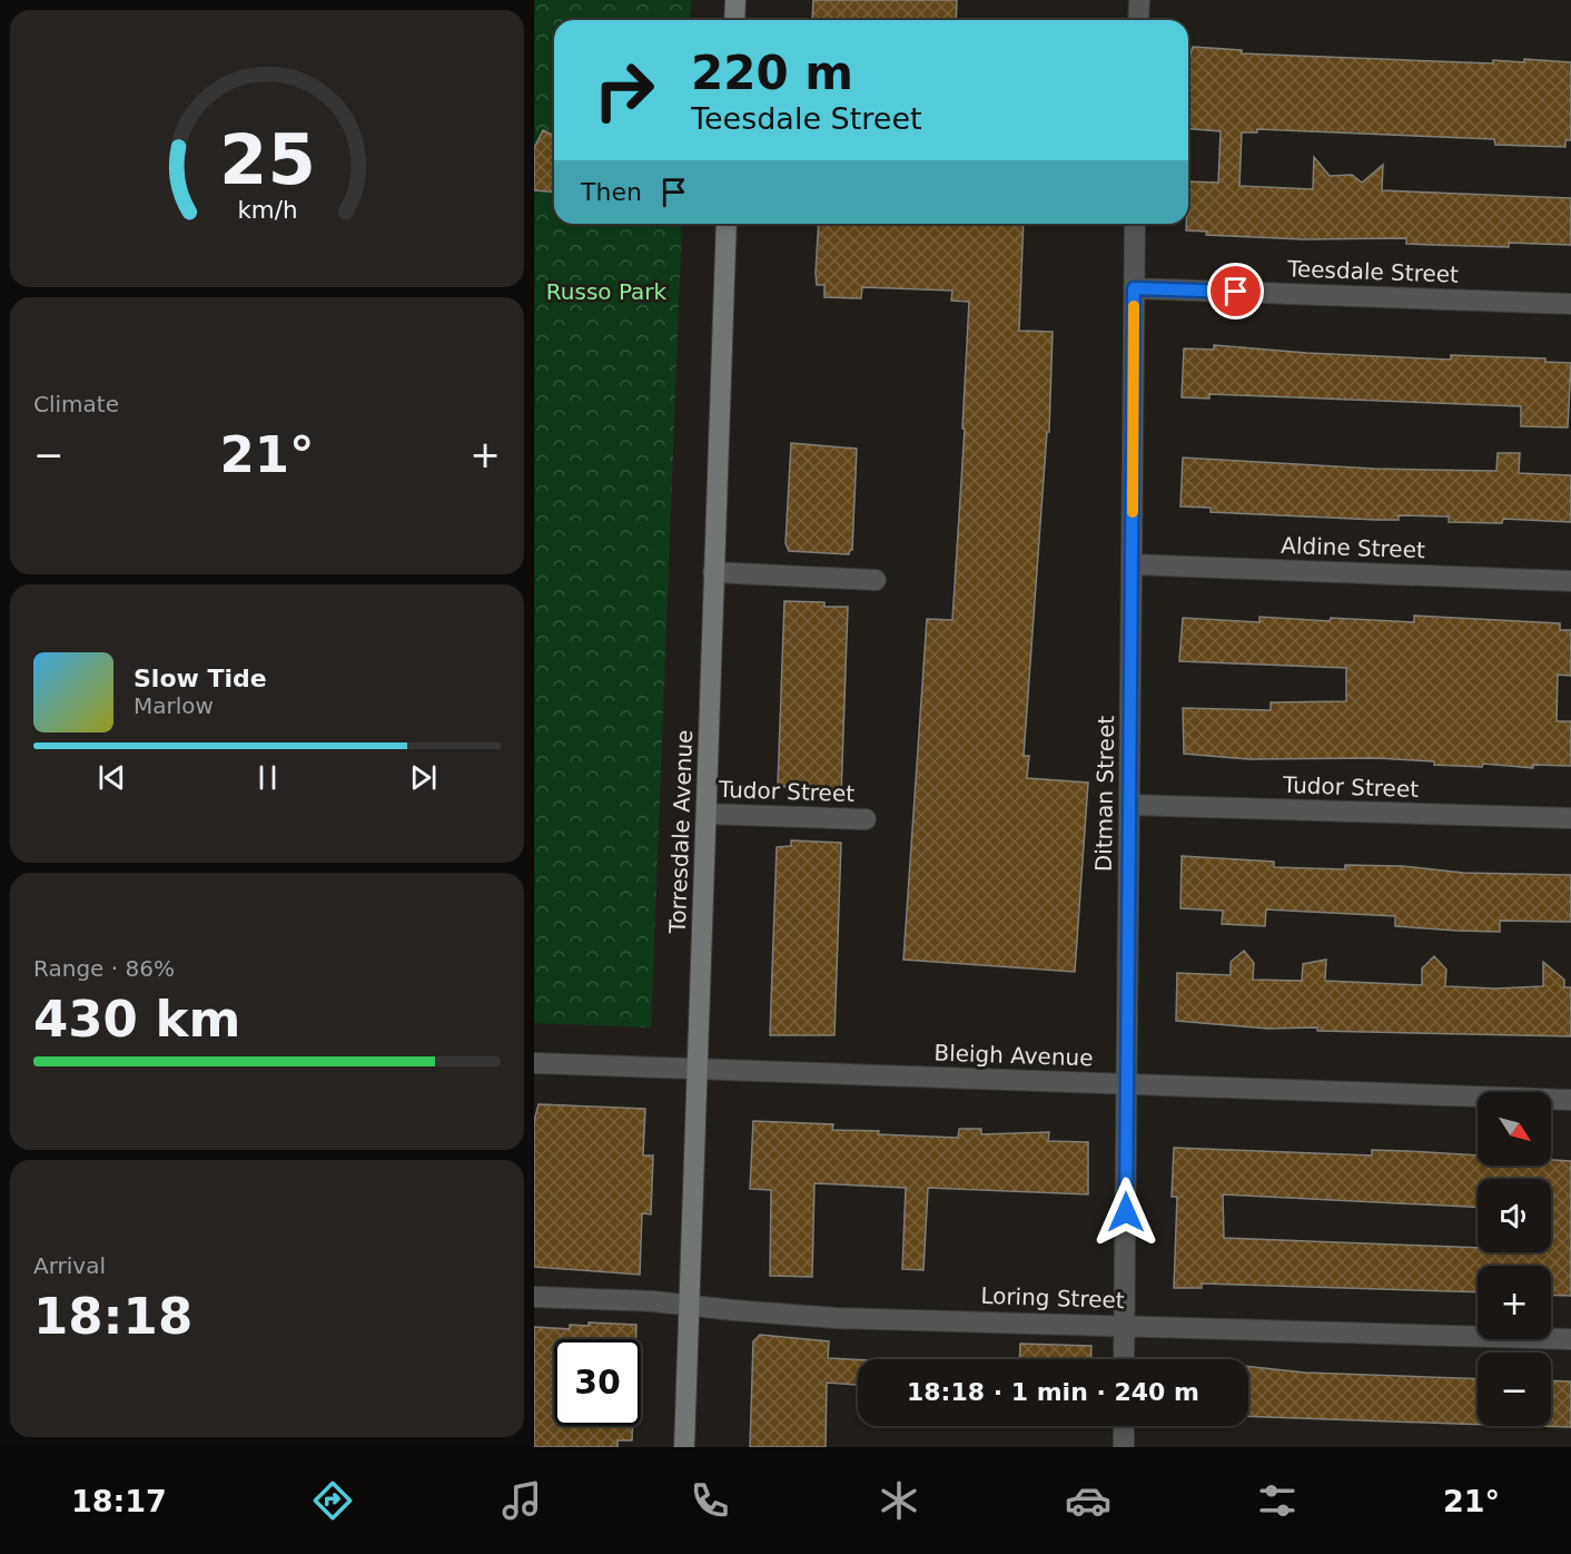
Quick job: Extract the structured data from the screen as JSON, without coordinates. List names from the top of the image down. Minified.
{"streets":{"street":["Teesdale Street","Aldine Street","Tudor Street","Ditman Street","Torresdale Avenue","Bleigh Avenue","Loring Street"]},"crossings":[["Teesdale Street","Ditman Street"],["Aldine Street","Ditman Street"],["Tudor Street","Ditman Street"],["Tudor Street","Torresdale Avenue"],["Ditman Street","Bleigh Avenue"],["Ditman Street","Loring Street"],["Torresdale Avenue","Bleigh Avenue"],["Torresdale Avenue","Loring Street"]],"parks":["Russo Park"],"north":"bottom right","page":{"turn":["220 m","Teesdale Street"],"then":"Then","tile":["Climate",["Range · 86%","430 km"],["Arrival","18:18"]],"heat":["−","21°","+"],"song":["Slow Tide","Marlow"],"map_buttons":["+","−"],"limit":"30","trip":"18:18 · 1 min · 240 m","tabs":["18:17","21°"],"gauge":["25","km/h"]}}
